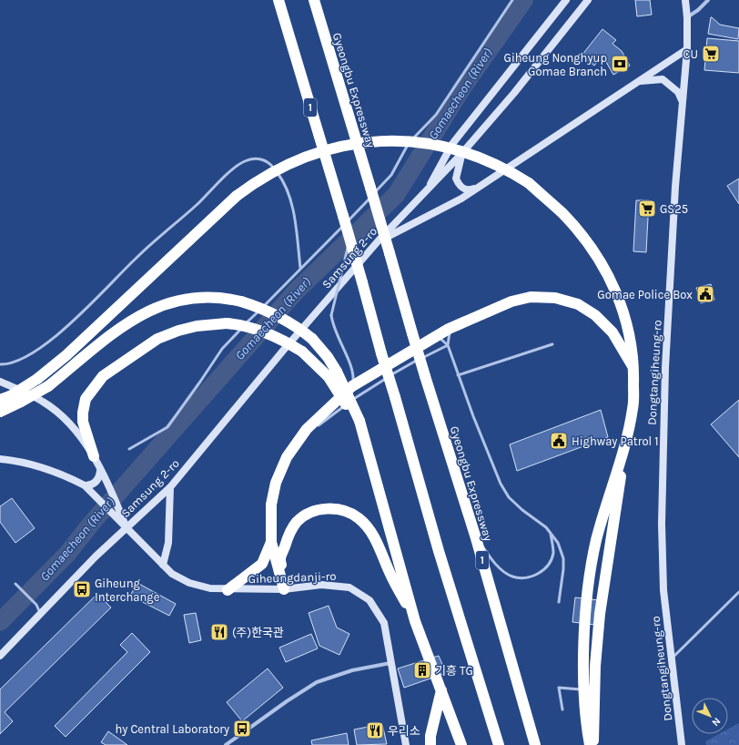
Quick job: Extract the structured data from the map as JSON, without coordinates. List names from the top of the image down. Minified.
{"streets":{"highway":["Gyeongbu Expressway","1"],"main road":["Samsung 2-ro","Dongtangiheung-ro","Giheungdanji-ro"]},"crossings":[["Samsung 2-ro","Giheungdanji-ro"]],"water":["Gomaecheon (River)"],"places":{"supermarket":["CU","GS25"],"bank":["Giheung Nonghyup Gomae Branch"],"public building":["Gomae Police Box","Highway Patrol 1"],"bus stop":["Giheung Interchange","hy Central Laboratory"],"restaurant":["(주)한국관","우리소"],"building":["기흥 TG"]},"north":"bottom right"}
